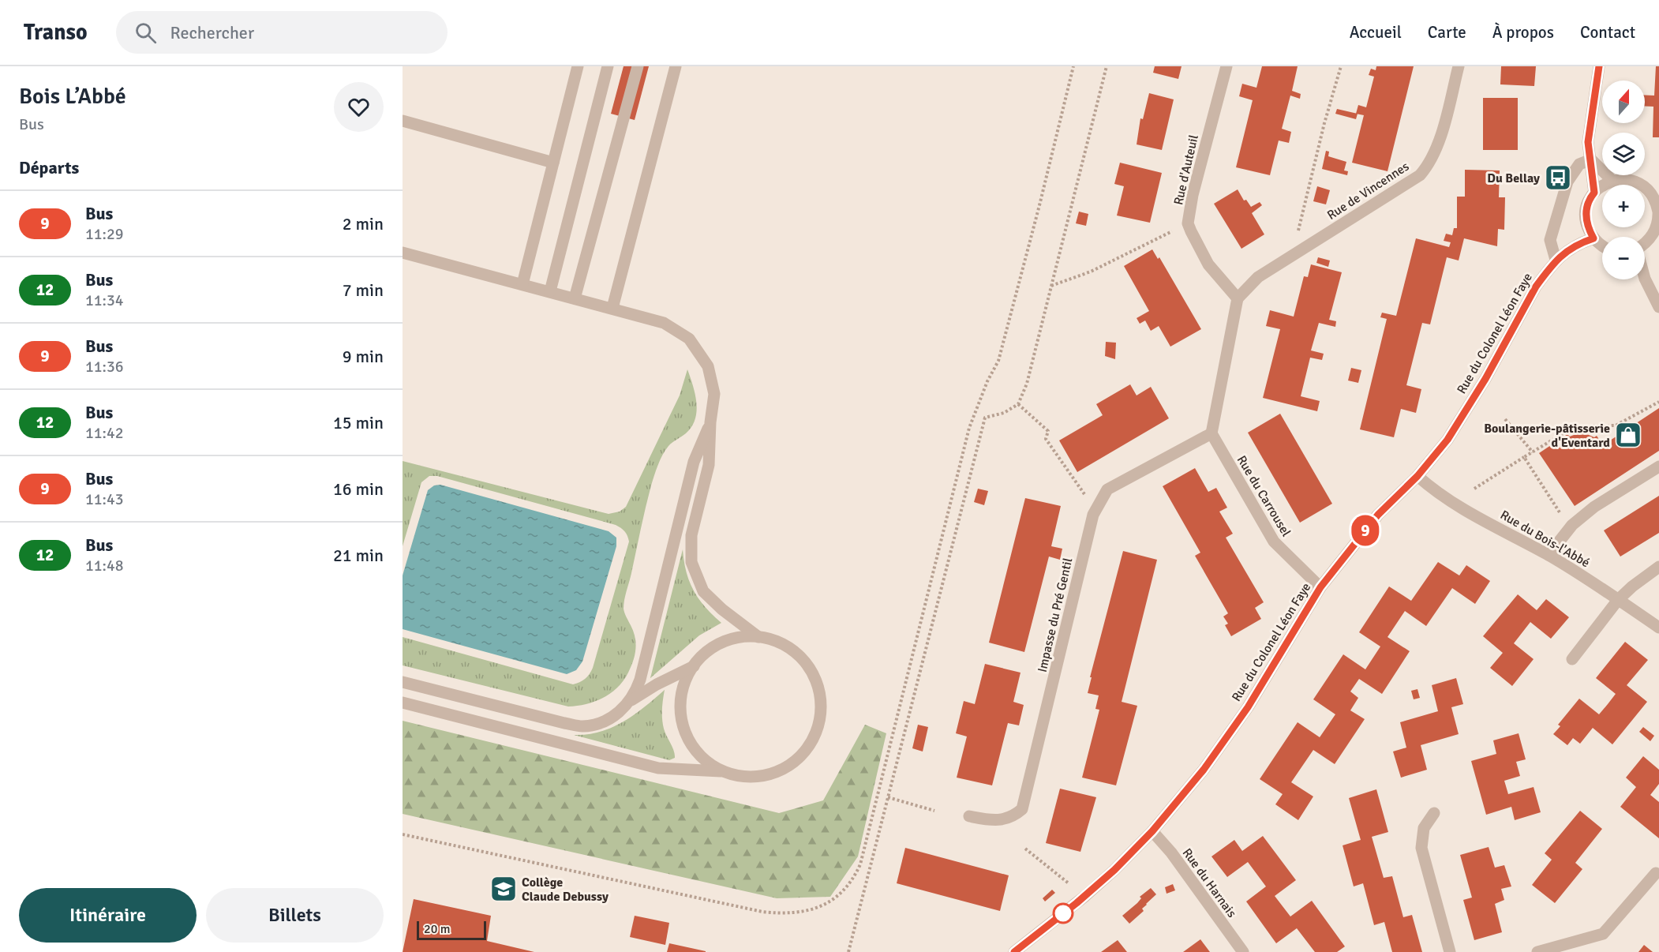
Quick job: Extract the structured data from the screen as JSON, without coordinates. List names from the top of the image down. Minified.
{"streets":{"street":["Rue d'Auteuil","Rue de Vincennes","Rue du Colonel Léon Faye","Rue du Carrousel","Rue du Bois-l'Abbé","Impasse du Pré Gentil","Rue du Harnais"]},"crossings":[["Rue d'Auteuil","Rue de Vincennes"],["Rue du Colonel Léon Faye","Rue du Carrousel"],["Rue du Colonel Léon Faye","Rue du Bois-l'Abbé"],["Rue du Colonel Léon Faye","Rue du Harnais"],["Rue du Carrousel","Impasse du Pré Gentil"]],"places":{"bus stop":["Du Bellay"],"shop":["Boulangerie-pâtisserie d'Eventard"],"school or university":["Collège Claude Debussy"]},"lines":["bus line 9"],"scale_bar":"20 m","north":"top","page":{"header":"Transo","search":"Rechercher","nav":["Accueil","Carte","À propos","Contact"],"heading":[["Bois L’Abbé","Bus"],"Départs"],"on_map":"9","map_buttons":["+","−"],"list":[{"mark":"9","name":"Bus","note":"11:29","value":"2 min"},{"mark":"12","name":"Bus","note":"11:34","value":"7 min"},{"mark":"9","name":"Bus","note":"11:36","value":"9 min"},{"mark":"12","name":"Bus","note":"11:42","value":"15 min"},{"mark":"9","name":"Bus","note":"11:43","value":"16 min"},{"mark":"12","name":"Bus","note":"11:48","value":"21 min"}],"buttons":["Itinéraire","Billets"],"scale":"20 m"}}
